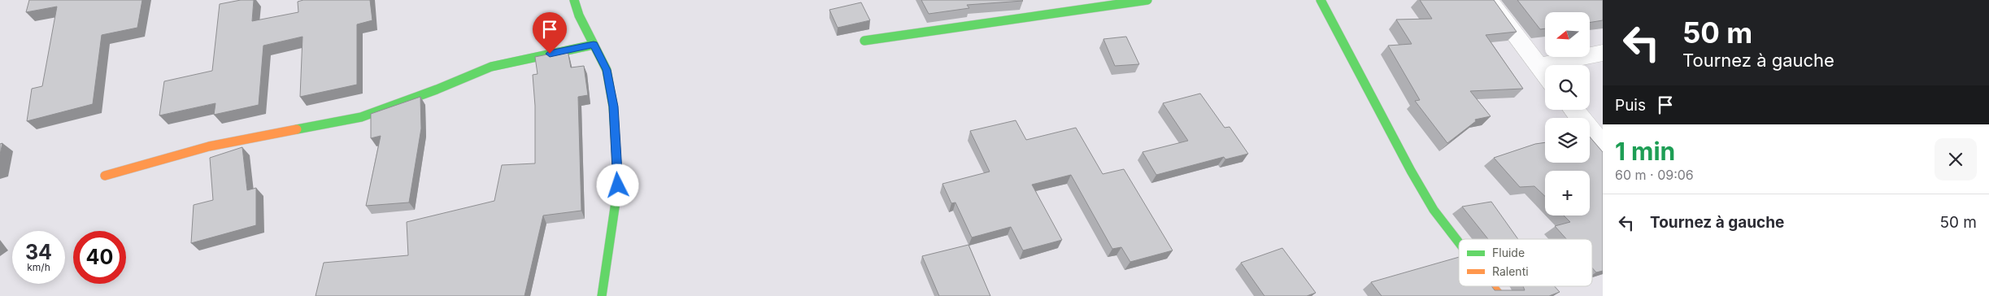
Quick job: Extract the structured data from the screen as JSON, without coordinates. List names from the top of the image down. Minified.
{"legend":["Fluide","Ralenti"],"north":"left","page":{"turn":["50 m","Tournez à gauche"],"map_buttons":"+","then":"Puis","heading":["1 min","60 m · 09:06"],"list":[{"name":"Tournez à gauche","value":"50 m"}],"speed":"34 km/h","limit":"40"}}
